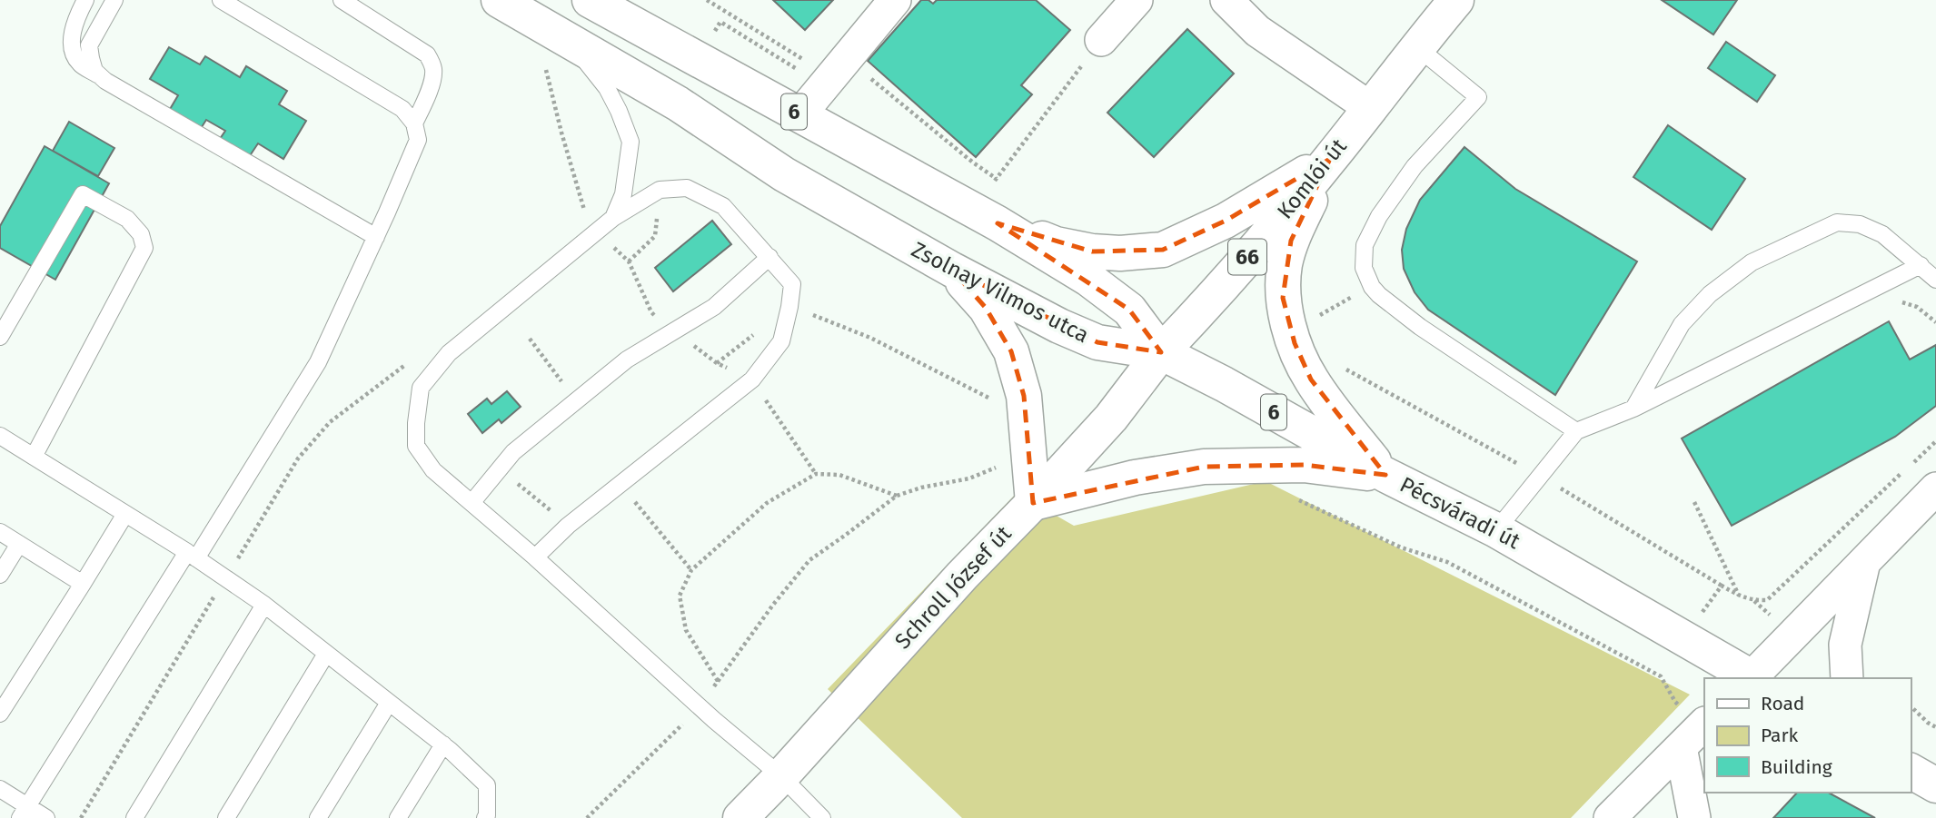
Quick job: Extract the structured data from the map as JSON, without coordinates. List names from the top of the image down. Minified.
{"streets":{"main road":["6","Komlói út","66","Zsolnay Vilmos utca","Pécsváradi út","Schroll József út"]},"crossings":[["6","Komlói út"],["6","Zsolnay Vilmos utca"],["6","Pécsváradi út"],["6","Schroll József út"],["Komlói út","Zsolnay Vilmos utca"],["Komlói út","Pécsváradi út"],["Komlói út","Schroll József út"],["Zsolnay Vilmos utca","Pécsváradi út"],["Zsolnay Vilmos utca","Schroll József út"],["Pécsváradi út","Schroll József út"]],"legend":["Road","Park","Building"]}
